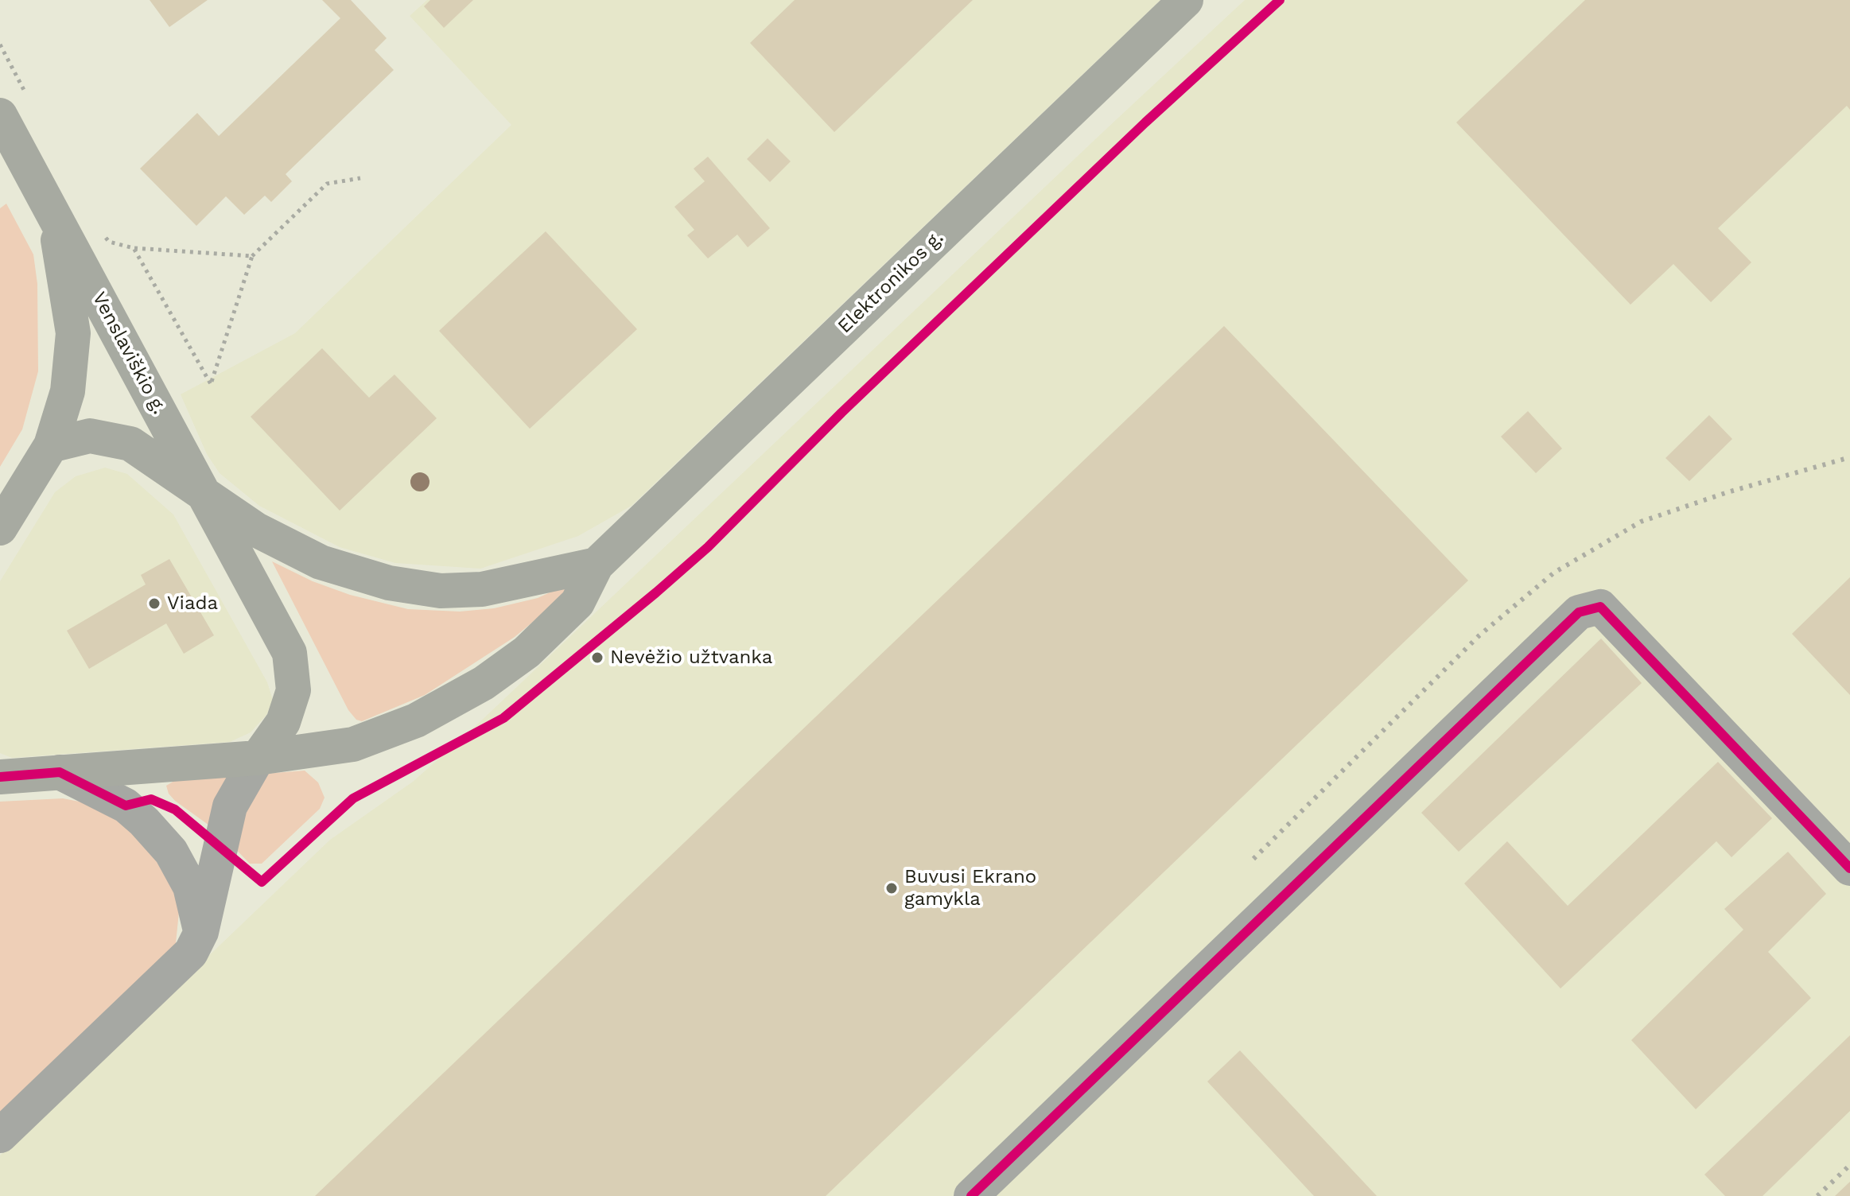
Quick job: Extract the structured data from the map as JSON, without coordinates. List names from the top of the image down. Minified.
{"streets":{"main road":["Elektronikos g.","Venslaviškio g."]},"crossings":[["Elektronikos g.","Venslaviškio g."]],"places":["Viada","Nevėžio užtvanka","Buvusi Ekrano gamykla"]}
